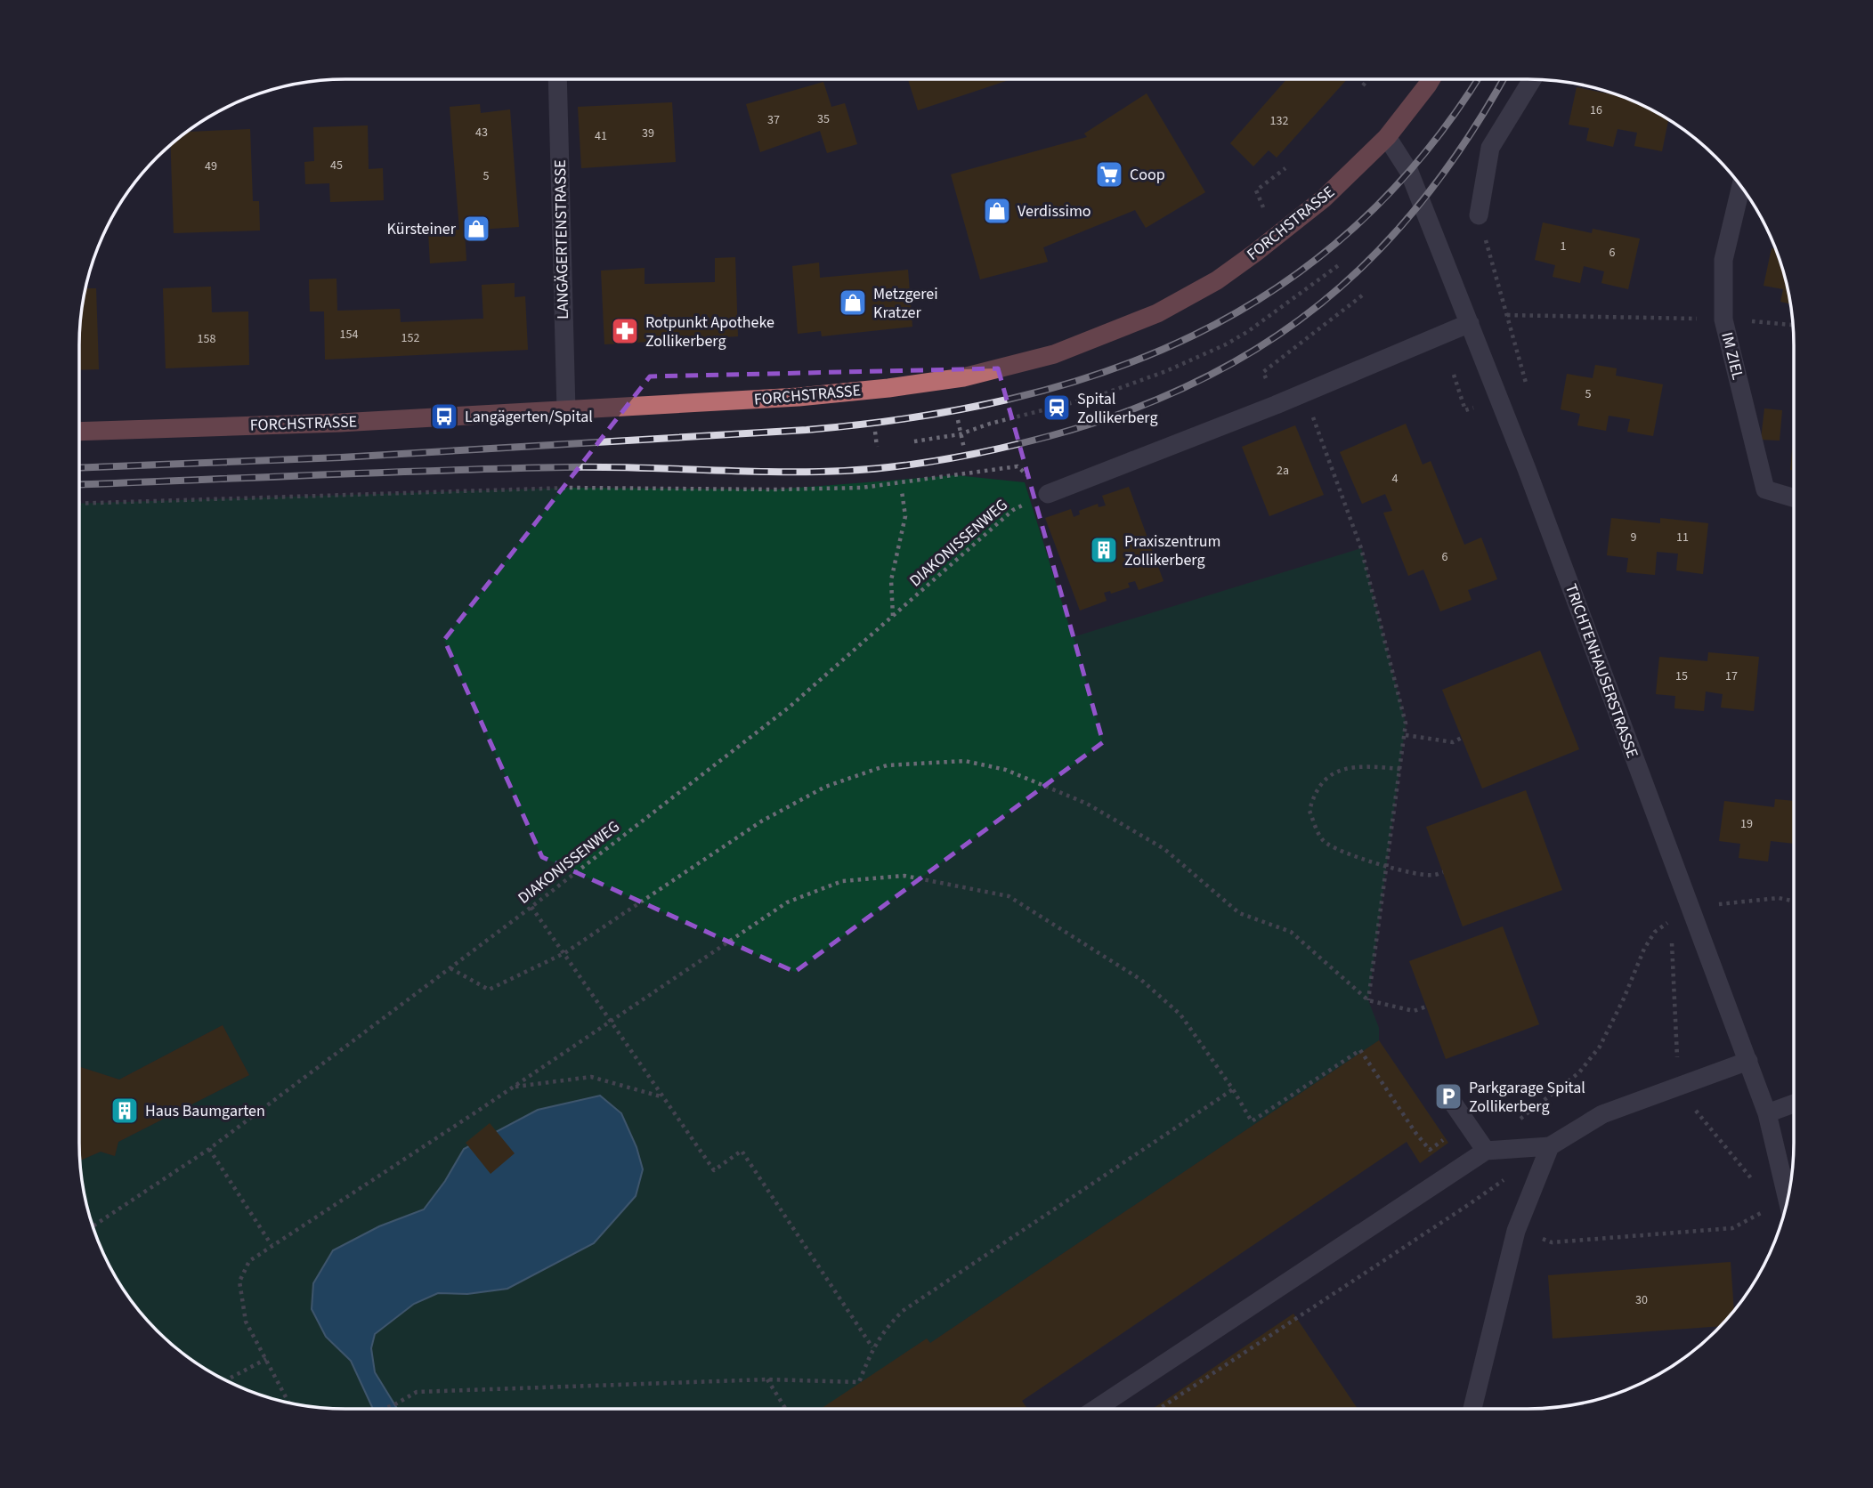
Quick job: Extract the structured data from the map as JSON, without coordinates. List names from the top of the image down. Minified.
{"streets":{"main road":["FORCHSTRASSE"],"street":["LANGÄGERTENSTRASSE","IM ZIEL","TRICHTENHAUSERSTRASSE"],"path":["DIAKONISSENWEG"]},"crossings":[["FORCHSTRASSE","LANGÄGERTENSTRASSE"],["FORCHSTRASSE","TRICHTENHAUSERSTRASSE"]],"places":{"supermarket":["Coop"],"shop":["Verdissimo","Kürsteiner","Metzgerei Kratzer"],"pharmacy":["Rotpunkt Apotheke Zollikerberg"],"station":["Spital Zollikerberg"],"bus stop":["Langägerten/Spital"],"building":["Praxiszentrum Zollikerberg","Haus Baumgarten"],"parking":["Parkgarage Spital Zollikerberg"]},"house_numbers":["16","35","37","132","43","39","41","45","49","5","1","6","154","152","158","5","2a","4","9","11","6","15","17","19","30"]}
